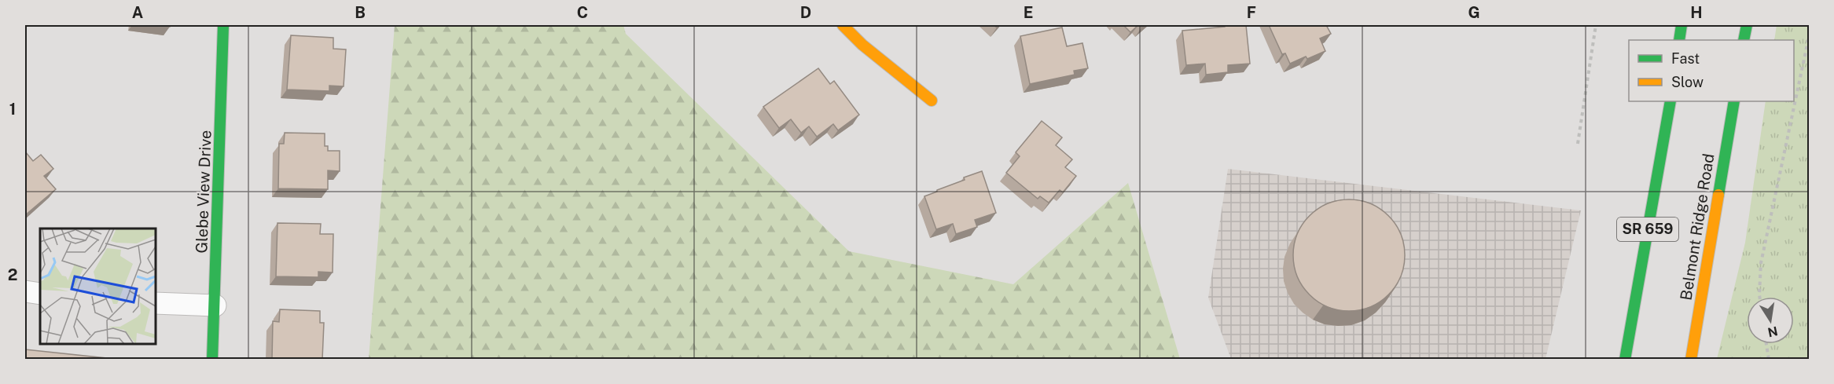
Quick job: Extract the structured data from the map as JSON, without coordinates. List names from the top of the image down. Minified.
{"streets":{"main road":["Glebe View Drive","Belmont Ridge Road","SR 659"]},"legend":["Fast","Slow"],"north":"bottom","grid":{"columns":["A","B","C","D","E","F","G","H"],"rows":["1","2"]}}
